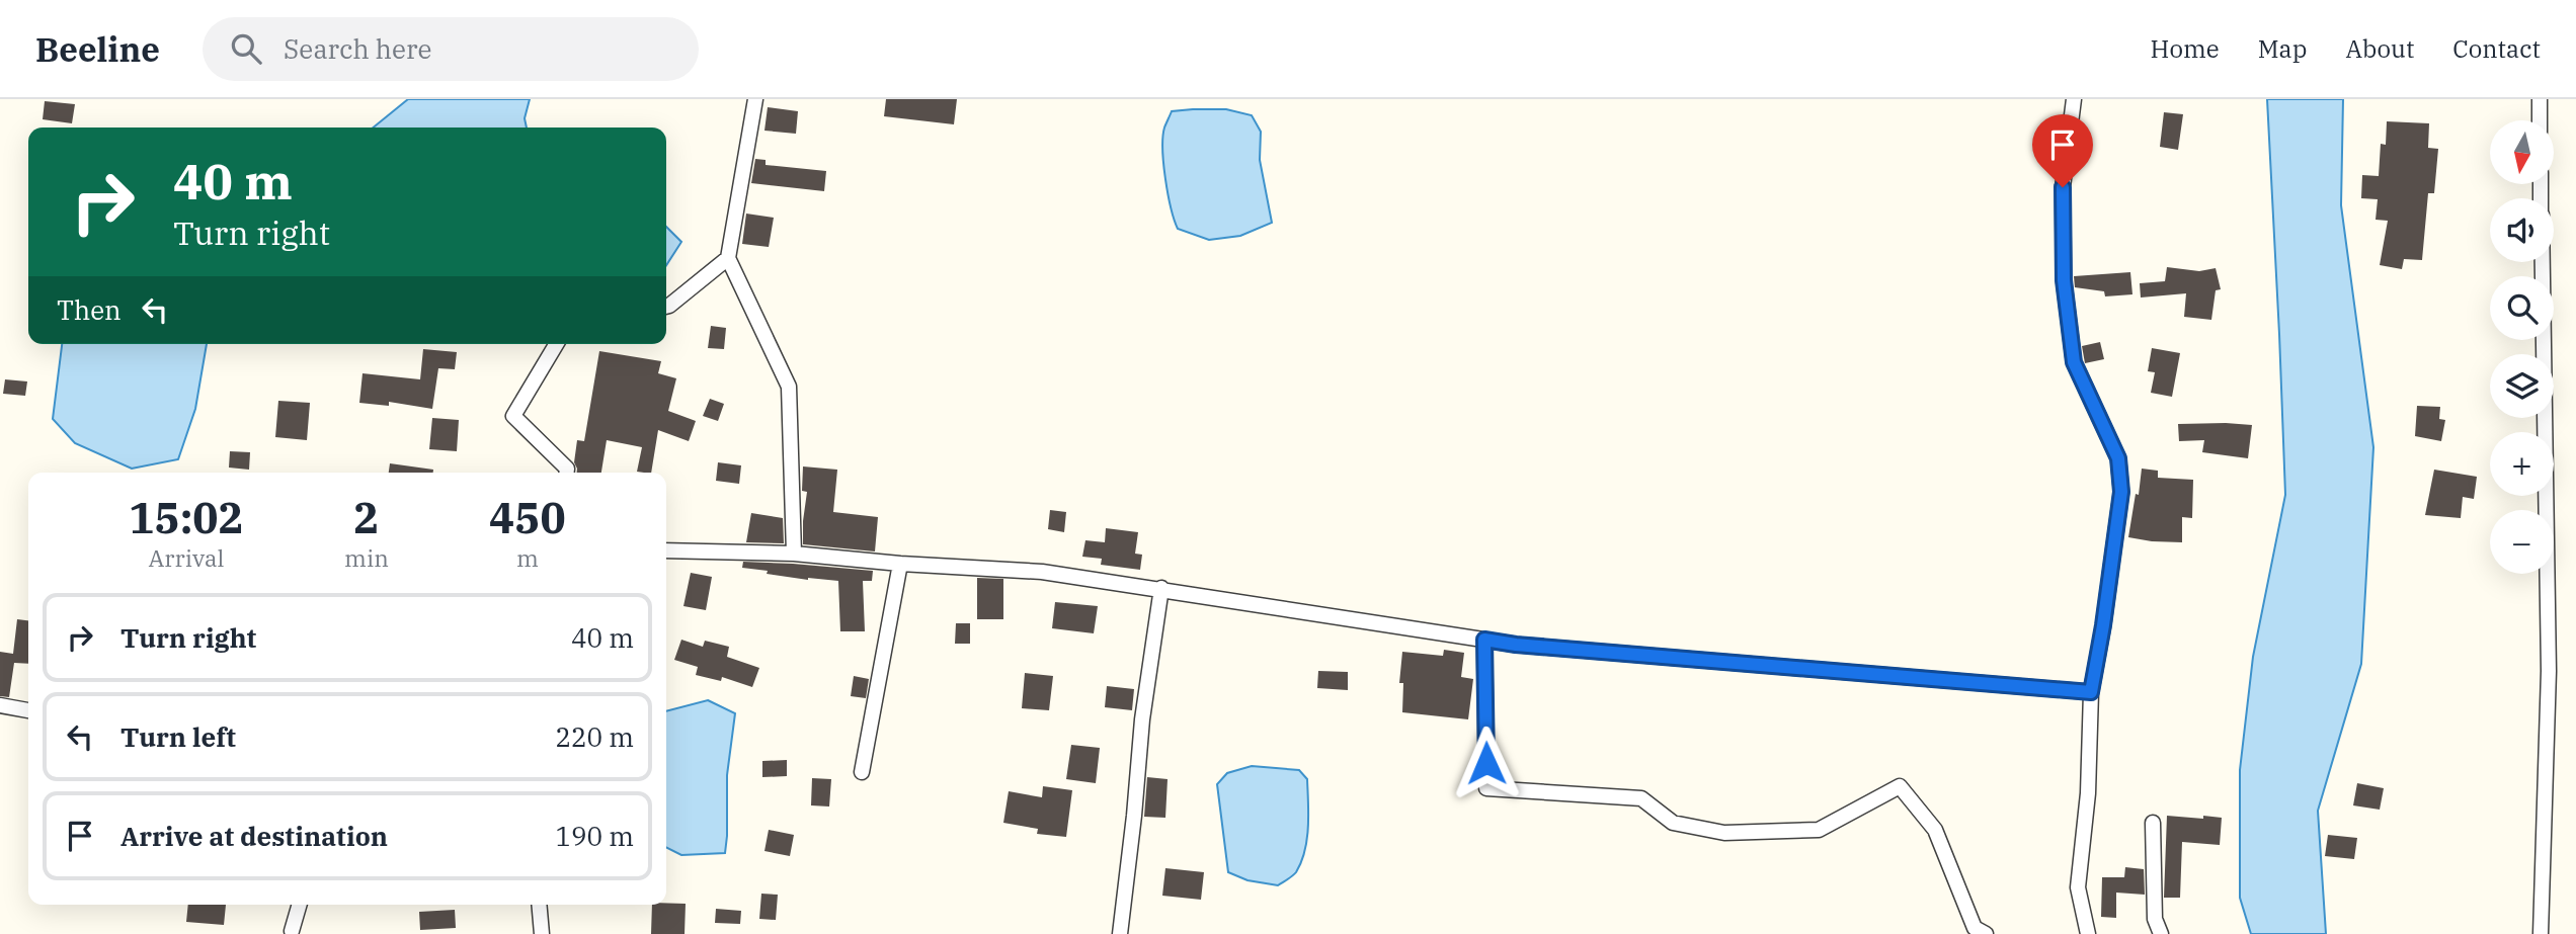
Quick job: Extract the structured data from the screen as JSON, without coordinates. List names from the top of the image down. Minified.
{"north":"bottom","page":{"header":"Beeline","search":"Search here","nav":["Home","Map","About","Contact"],"map_buttons":["+","−"],"turn":["40 m","Turn right"],"then":"Then","eta":["15:02","Arrival","2","min","450","m"],"list":[{"name":"Turn right","value":"40 m"},{"name":"Turn left","value":"220 m"},{"name":"Arrive at destination","value":"190 m"}]}}
